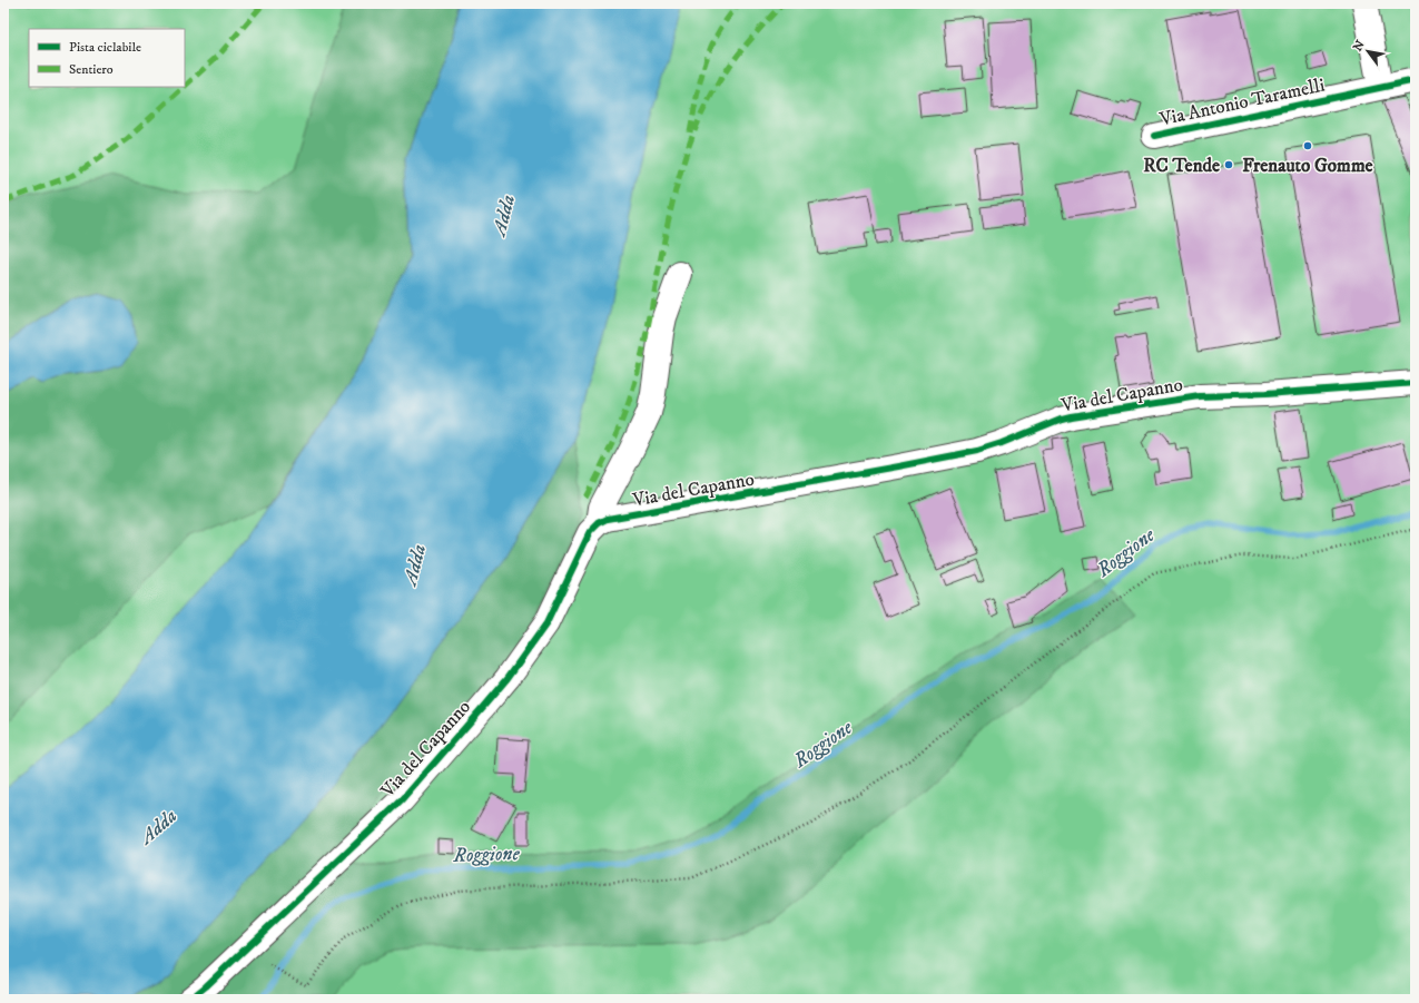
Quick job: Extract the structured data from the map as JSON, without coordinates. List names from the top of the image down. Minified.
{"streets":{"street":["Via Antonio Taramelli","Via del Capanno"]},"water":["Adda","Roggione"],"places":["Frenauto Gomme","RC Tende"],"legend":["Pista ciclabile","Sentiero"],"north":"top left"}
